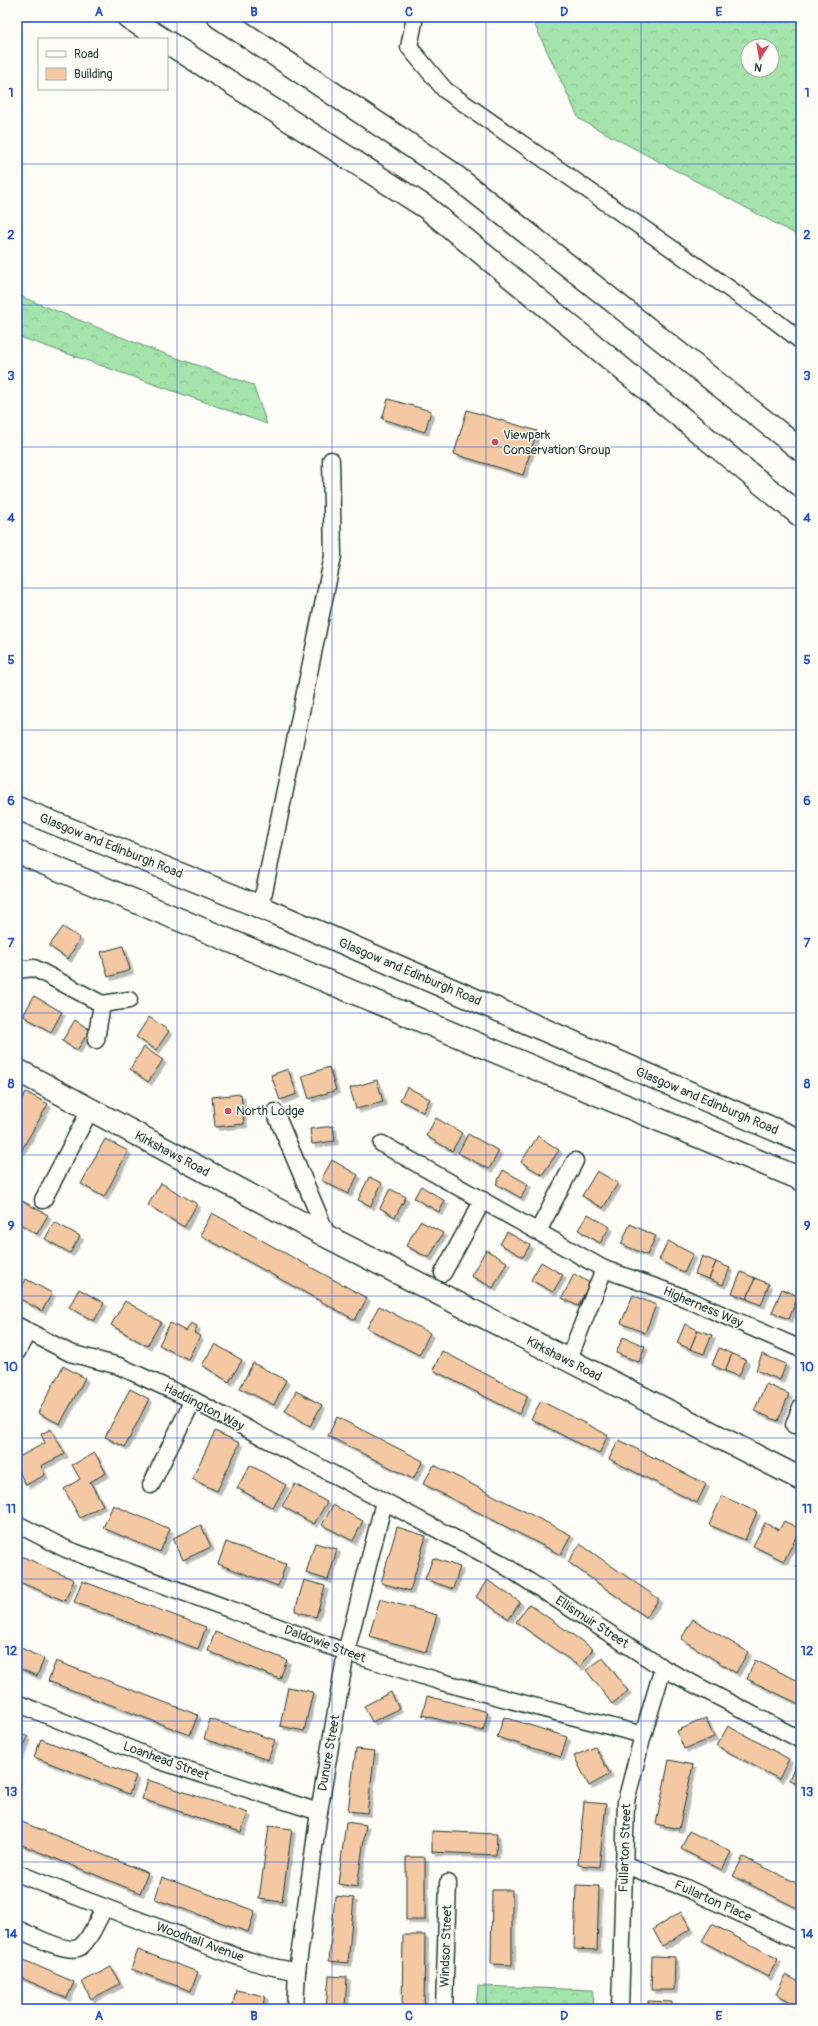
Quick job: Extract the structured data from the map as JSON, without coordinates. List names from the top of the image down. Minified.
{"streets":{"main road":["Glasgow and Edinburgh Road","Kirkshaws Road"],"street":["Higherness Way","Haddington Way","Ellismuir Street","Daldowie Street","Dunure Street","Loanhead Street","Fullarton Street","Fullarton Place","Woodhall Avenue","Windsor Street"]},"crossings":[["Haddington Way","Ellismuir Street"],["Haddington Way","Dunure Street"],["Ellismuir Street","Dunure Street"],["Ellismuir Street","Fullarton Street"],["Daldowie Street","Dunure Street"],["Daldowie Street","Fullarton Street"],["Dunure Street","Loanhead Street"],["Dunure Street","Woodhall Avenue"],["Fullarton Street","Fullarton Place"]],"places":["Viewpark Conservation Group","North Lodge"],"legend":["Road","Building"],"north":"bottom","grid":{"columns":["A","B","C","D","E"],"rows":["1","2","3","4","5","6","7","8","9","10","11","12","13","14"]}}
